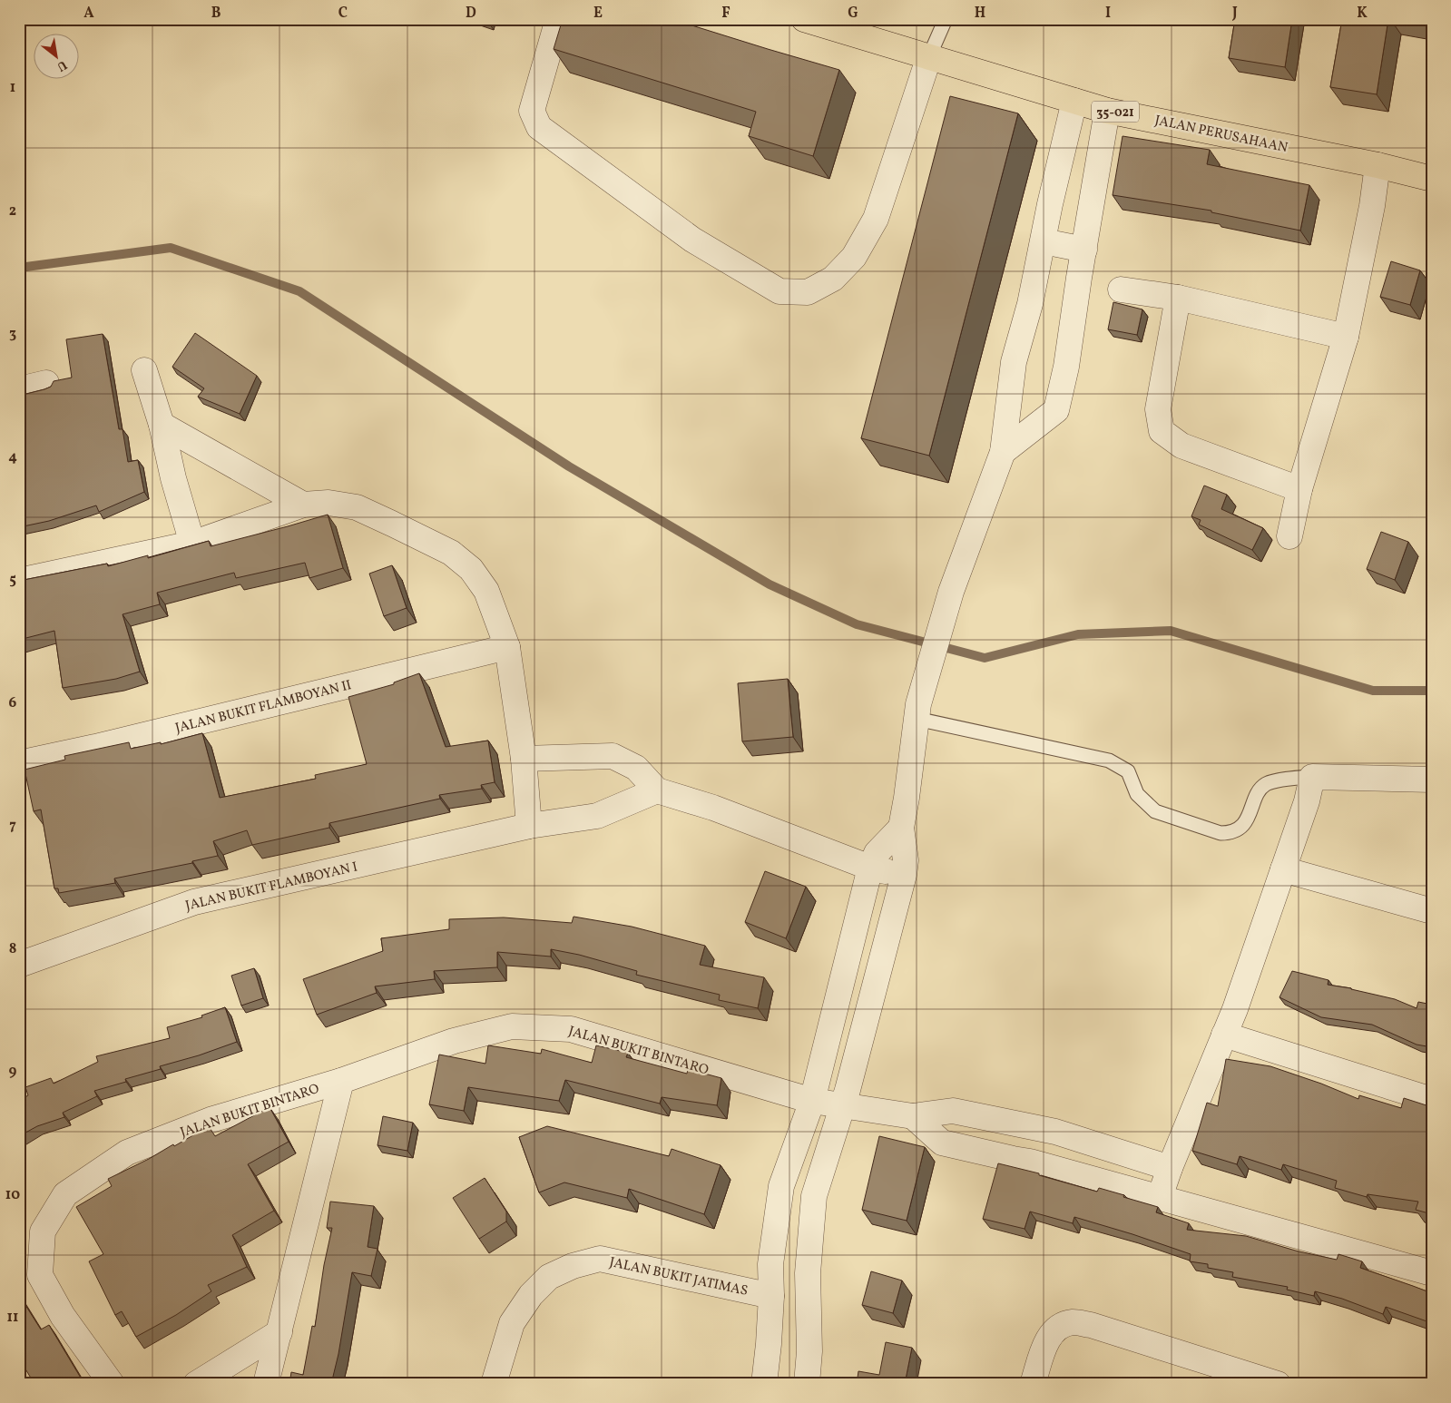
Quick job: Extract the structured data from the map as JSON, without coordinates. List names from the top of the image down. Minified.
{"streets":{"main road":["35-021","JALAN PERUSAHAAN"],"street":["JALAN BUKIT FLAMBOYAN II","JALAN BUKIT FLAMBOYAN I","JALAN BUKIT BINTARO","JALAN BUKIT JATIMAS"]},"north":"bottom right","grid":{"columns":["A","B","C","D","E","F","G","H","I","J","K"],"rows":["1","2","3","4","5","6","7","8","9","10","11"]}}
